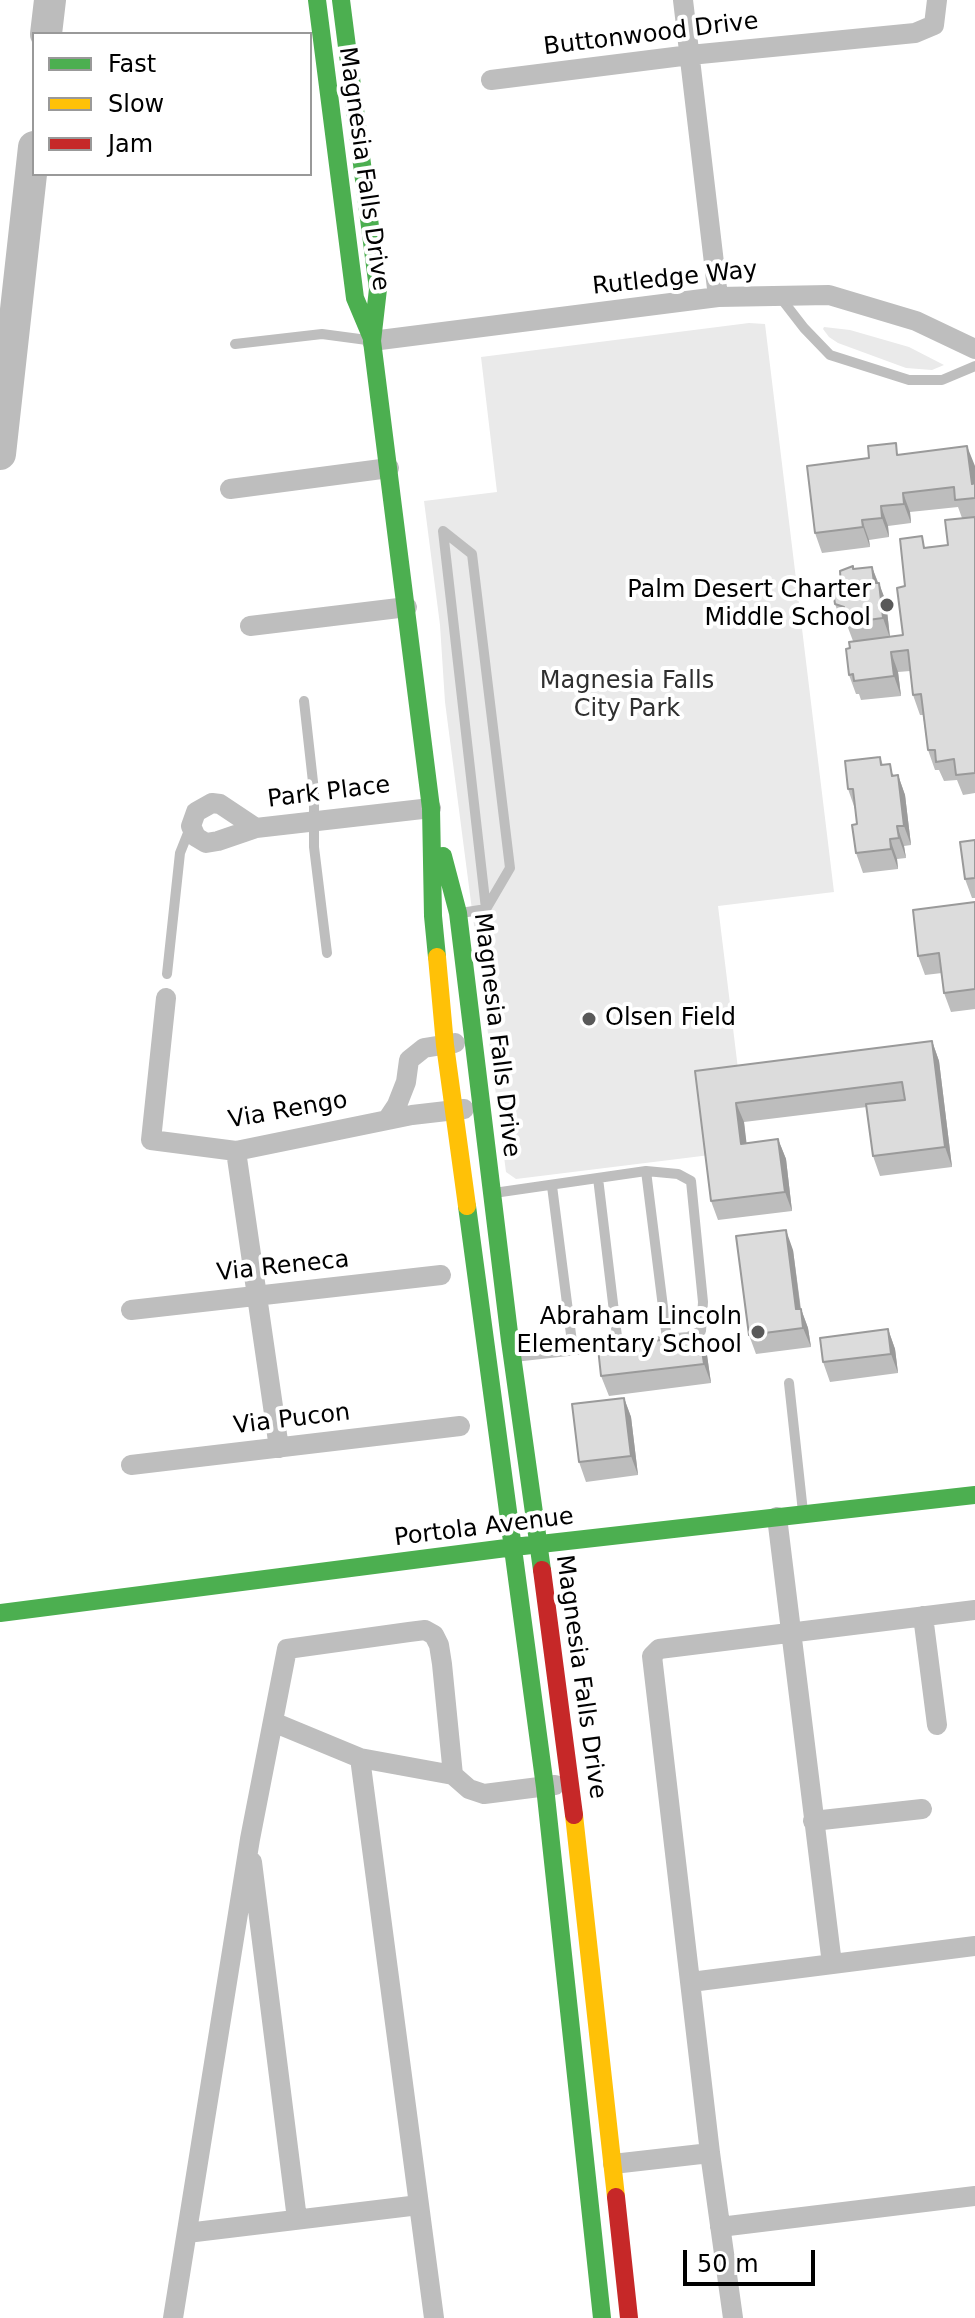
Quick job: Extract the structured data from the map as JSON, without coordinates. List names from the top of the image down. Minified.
{"streets":{"street":["Buttonwood Drive","Magnesia Falls Drive","Rutledge Way","Park Place","Via Rengo","Via Reneca","Via Pucon","Portola Avenue"]},"crossings":[["Magnesia Falls Drive","Rutledge Way"],["Magnesia Falls Drive","Park Place"],["Magnesia Falls Drive","Via Rengo"],["Magnesia Falls Drive","Portola Avenue"]],"parks":["Magnesia Falls City Park"],"places":["Palm Desert Charter Middle School","Olsen Field","Abraham Lincoln Elementary School"],"legend":["Fast","Slow","Jam"],"scale_bar":"50 m"}
